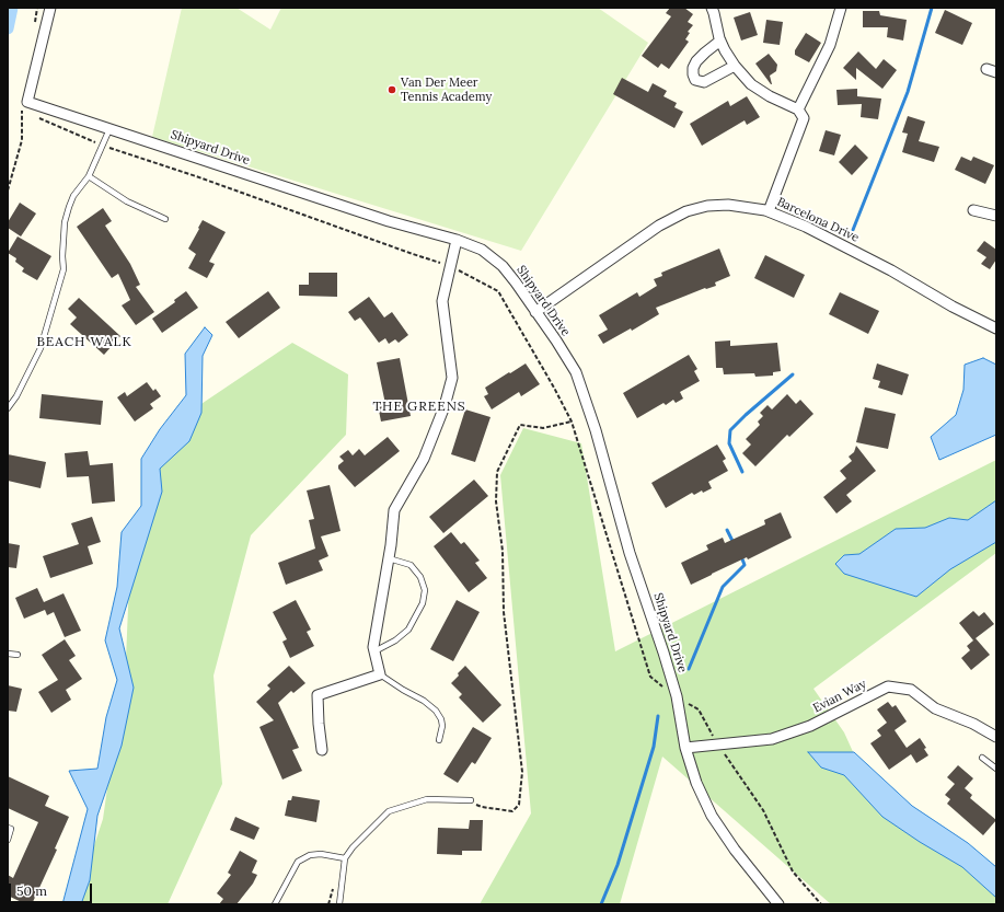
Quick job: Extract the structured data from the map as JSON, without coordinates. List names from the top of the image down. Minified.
{"streets":{"street":["Shipyard Drive","Barcelona Drive","Evian Way"]},"crossings":[["Shipyard Drive","Barcelona Drive"],["Shipyard Drive","Evian Way"]],"districts":["BEACH WALK","THE GREENS"],"places":["Van Der Meer Tennis Academy"],"scale_bar":"50 m"}
